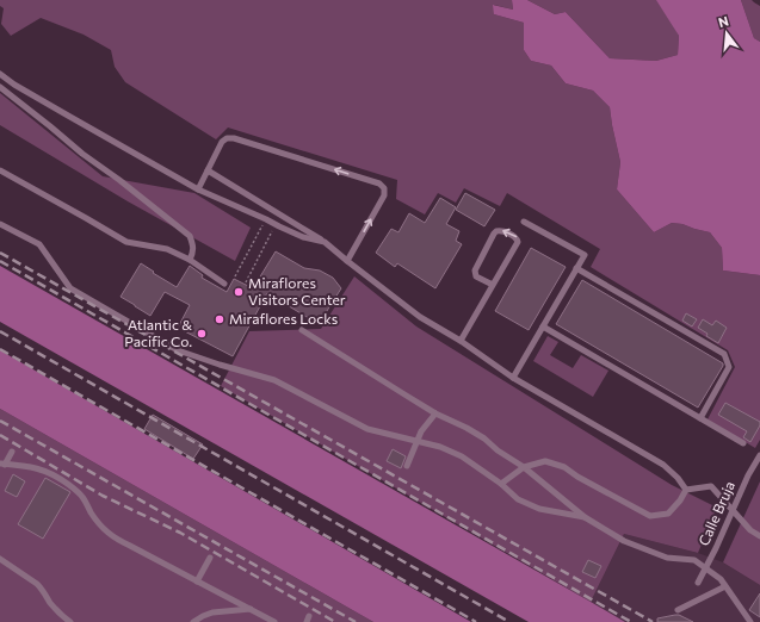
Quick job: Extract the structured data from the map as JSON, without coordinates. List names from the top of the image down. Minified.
{"streets":{"lane":["Calle Bruja"]},"places":["Miraflores Visitors Center","Miraflores Locks","Atlantic & Pacific Co."],"north":"top"}
